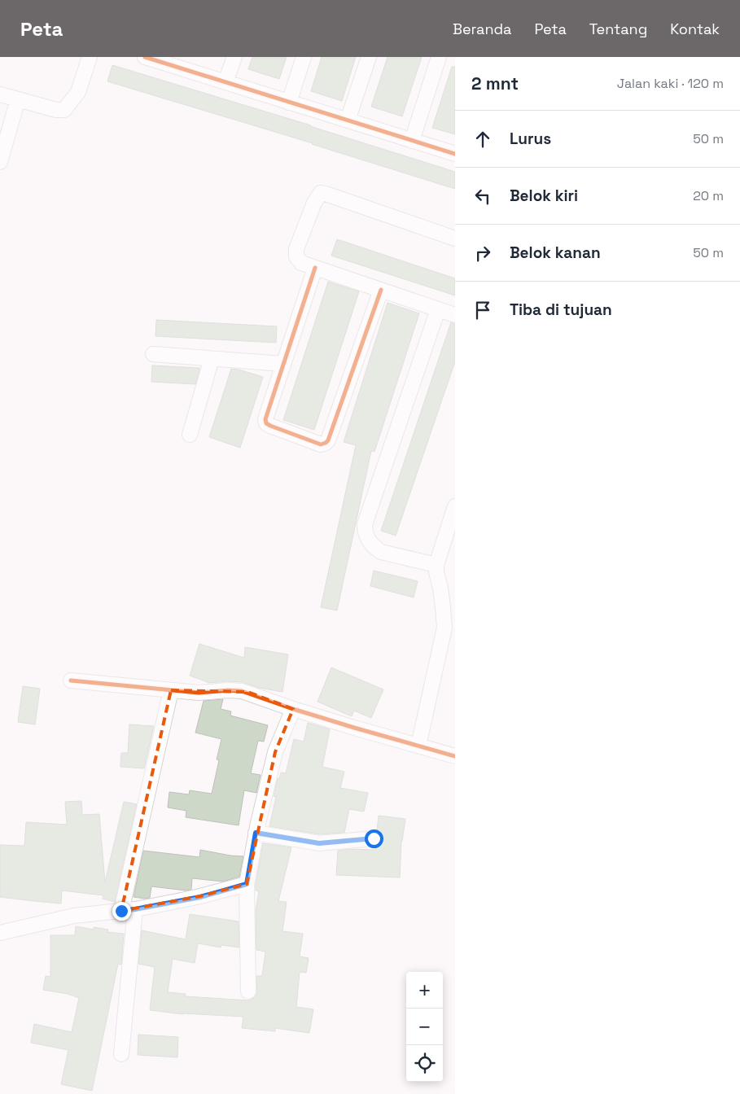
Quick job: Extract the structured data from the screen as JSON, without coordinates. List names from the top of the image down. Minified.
{"page":{"header":"Peta","nav":["Beranda","Peta","Tentang","Kontak"],"heading":["2 mnt","Jalan kaki · 120 m"],"list":[["Lurus","50 m"],["Belok kiri","20 m"],["Belok kanan","50 m"],"Tiba di tujuan"],"map_buttons":["+","−"]}}
